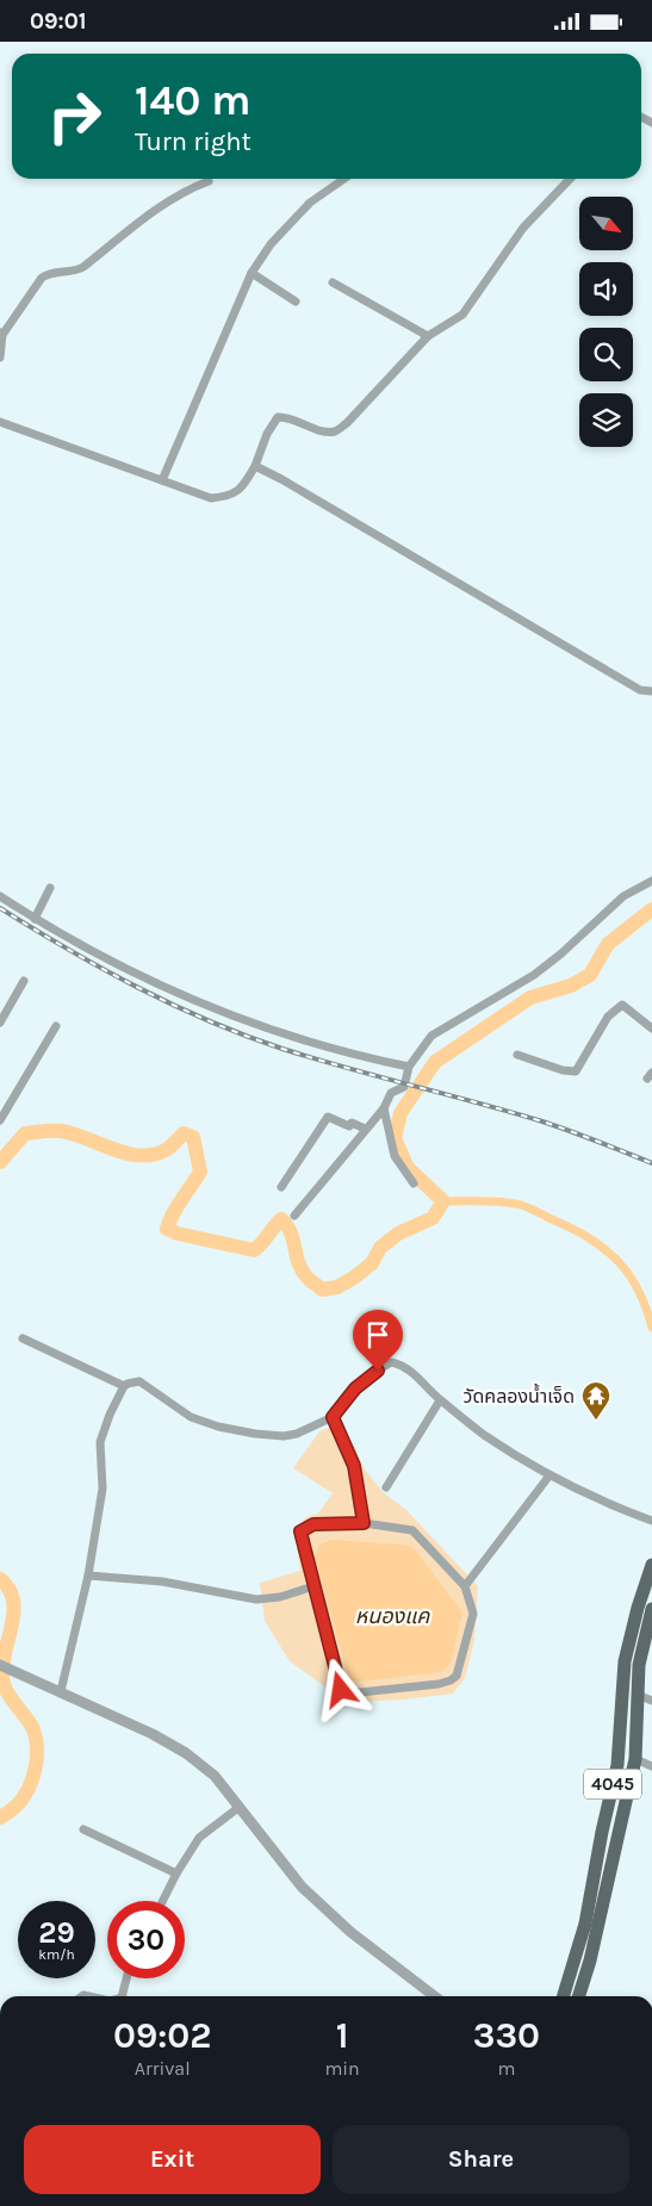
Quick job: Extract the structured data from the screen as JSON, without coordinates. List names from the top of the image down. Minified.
{"streets":{"main road":["4045"]},"water":["หนองแค"],"places":{"temple":["วัดคลองน้ำเจ็ด"]},"north":"bottom right","page":{"status":"09:01","turn":["140 m","Turn right"],"speed":"29 km/h","limit":"30","eta":["09:02","Arrival","1","min","330","m"],"buttons":["Exit","Share"]}}
